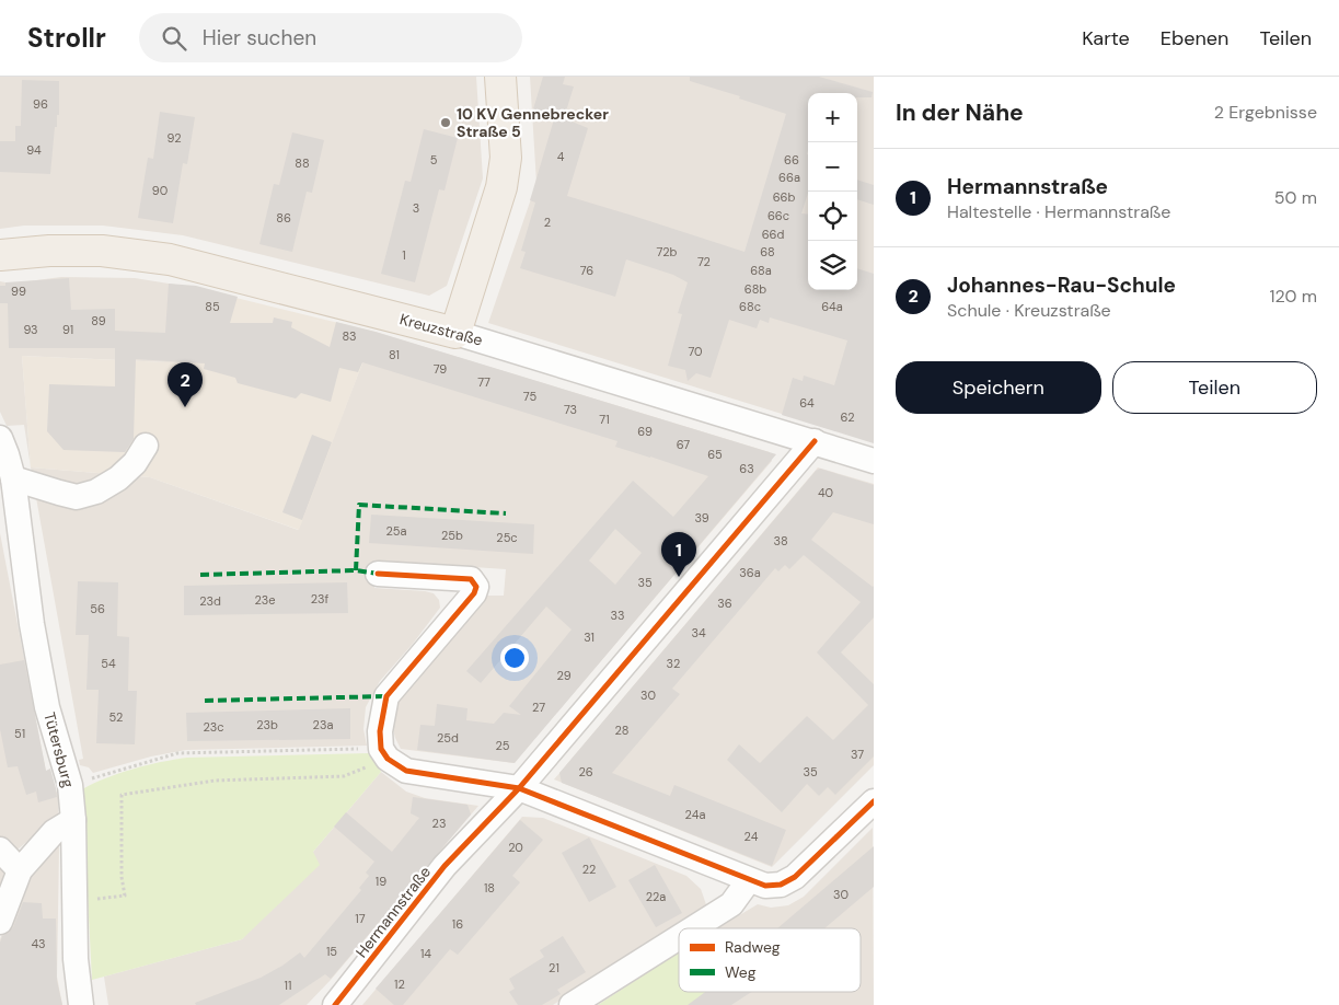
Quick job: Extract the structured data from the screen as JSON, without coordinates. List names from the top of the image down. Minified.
{"streets":{"main road":["Kreuzstraße"],"street":["Tütersburg","Hermannstraße"]},"crossings":[["Kreuzstraße","Hermannstraße"]],"places":["10 KV Gennebrecker Straße 5"],"house_numbers":["96","92","94","4","5","66","88","66a","90","66b","3","66c","86","2","66d","72b","68","1","72","76","68a","68b","99","85","68c","64a","89","93","91","83","70","81","79","77","75","64","73","62","71","69","67","65","63","40","39","25a","25b","25c","38","36a","35","23f","23e","23d","36","56","33","34","31","54","32","29","30","27","52","23b","23a","23c","28","51","25d","25","37","26","35","24a","23","24","20","22","19","18","30","22a","17","16","43","15","14","21","12","11"],"legend":["Radweg","Weg"],"page":{"header":"Strollr","search":"Hier suchen","nav":["Karte","Ebenen","Teilen"],"heading":["In der Nähe","2 Ergebnisse"],"map_buttons":["+","−"],"list":[{"mark":"1","name":"Hermannstraße","note":"Haltestelle · Hermannstraße","value":"50 m"},{"mark":"2","name":"Johannes-Rau-Schule","note":"Schule · Kreuzstraße","value":"120 m"}],"buttons":["Speichern","Teilen"],"pins":["2","1"]}}
